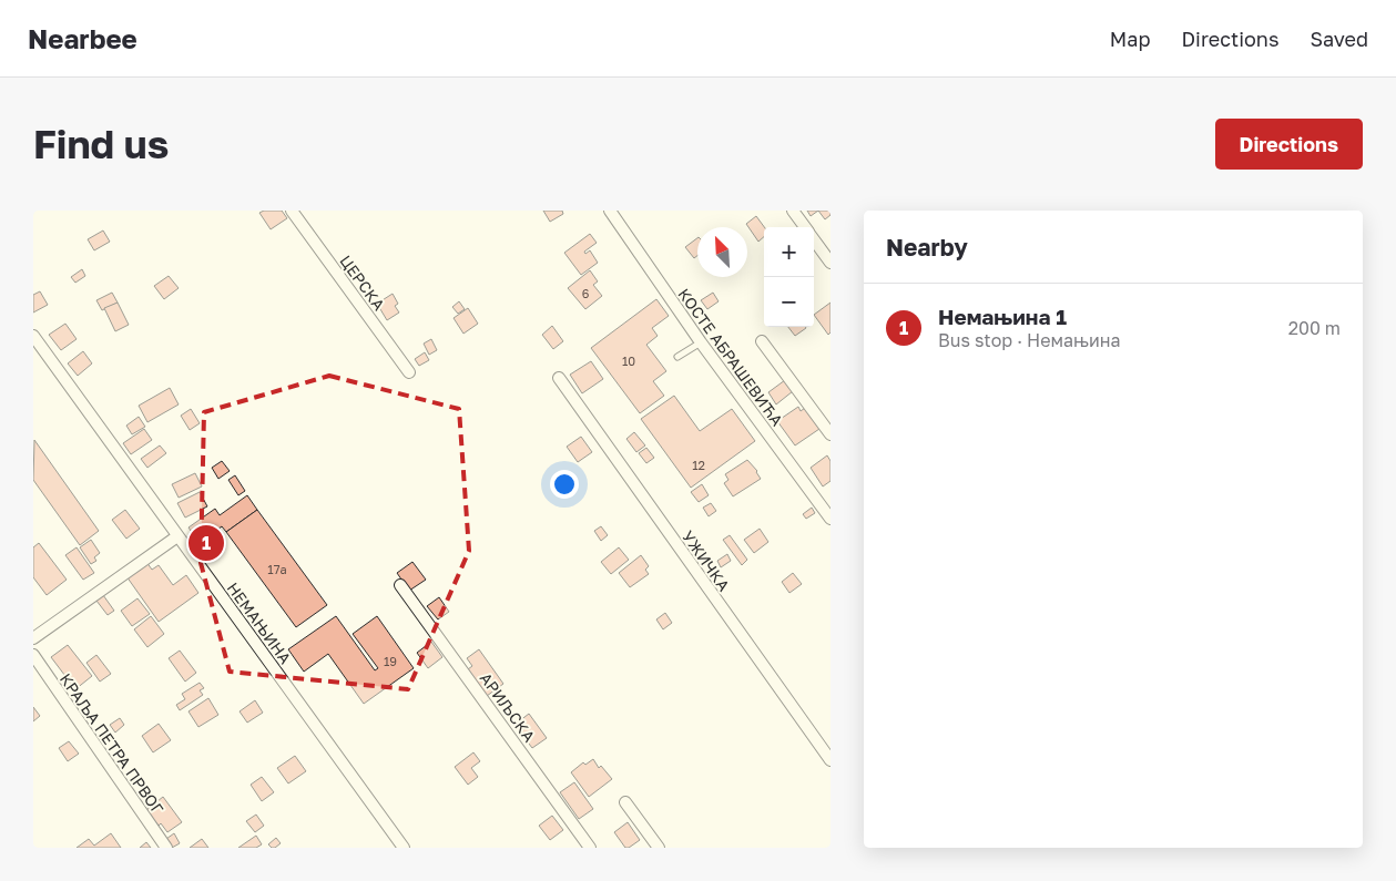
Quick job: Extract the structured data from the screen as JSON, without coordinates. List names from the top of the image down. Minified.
{"streets":{"street":["ЦЕРСКА","КОСТЕ АБРАШЕВИЋА","УЖИЧКА","НЕМАЊИНА","АРИЉСКА","КРАЉА ПЕТРА ПРВОГ"]},"house_numbers":["6","10","12","17a","19"],"north":"top left","page":{"header":"Nearbee","nav":["Map","Directions","Saved"],"buttons":"Directions","title":"Find us","heading":"Nearby","map_buttons":["+","−"],"list":[{"mark":"1","name":"Немањина 1","note":"Bus stop · Немањина","value":"200 m"}],"pins":"1"}}
